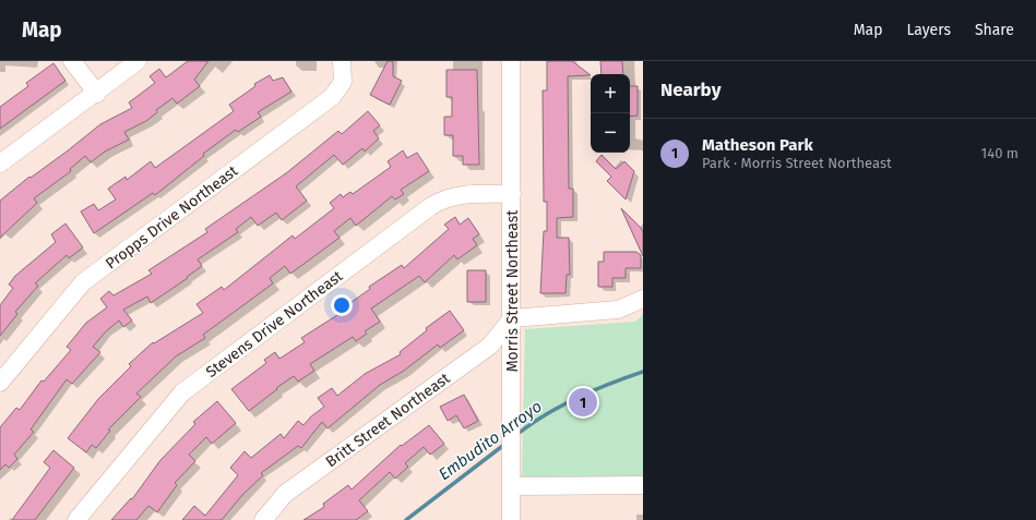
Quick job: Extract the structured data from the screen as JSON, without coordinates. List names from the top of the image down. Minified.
{"streets":{"street":["Propps Drive Northeast","Morris Street Northeast","Stevens Drive Northeast","Britt Street Northeast"]},"crossings":[["Morris Street Northeast","Stevens Drive Northeast"],["Morris Street Northeast","Britt Street Northeast"]],"water":["Embudito Arroyo"],"page":{"header":"Map","nav":["Map","Layers","Share"],"heading":"Nearby","map_buttons":["+","−"],"list":[{"mark":"1","name":"Matheson Park","note":"Park · Morris Street Northeast","value":"140 m"}],"pins":"1"}}
